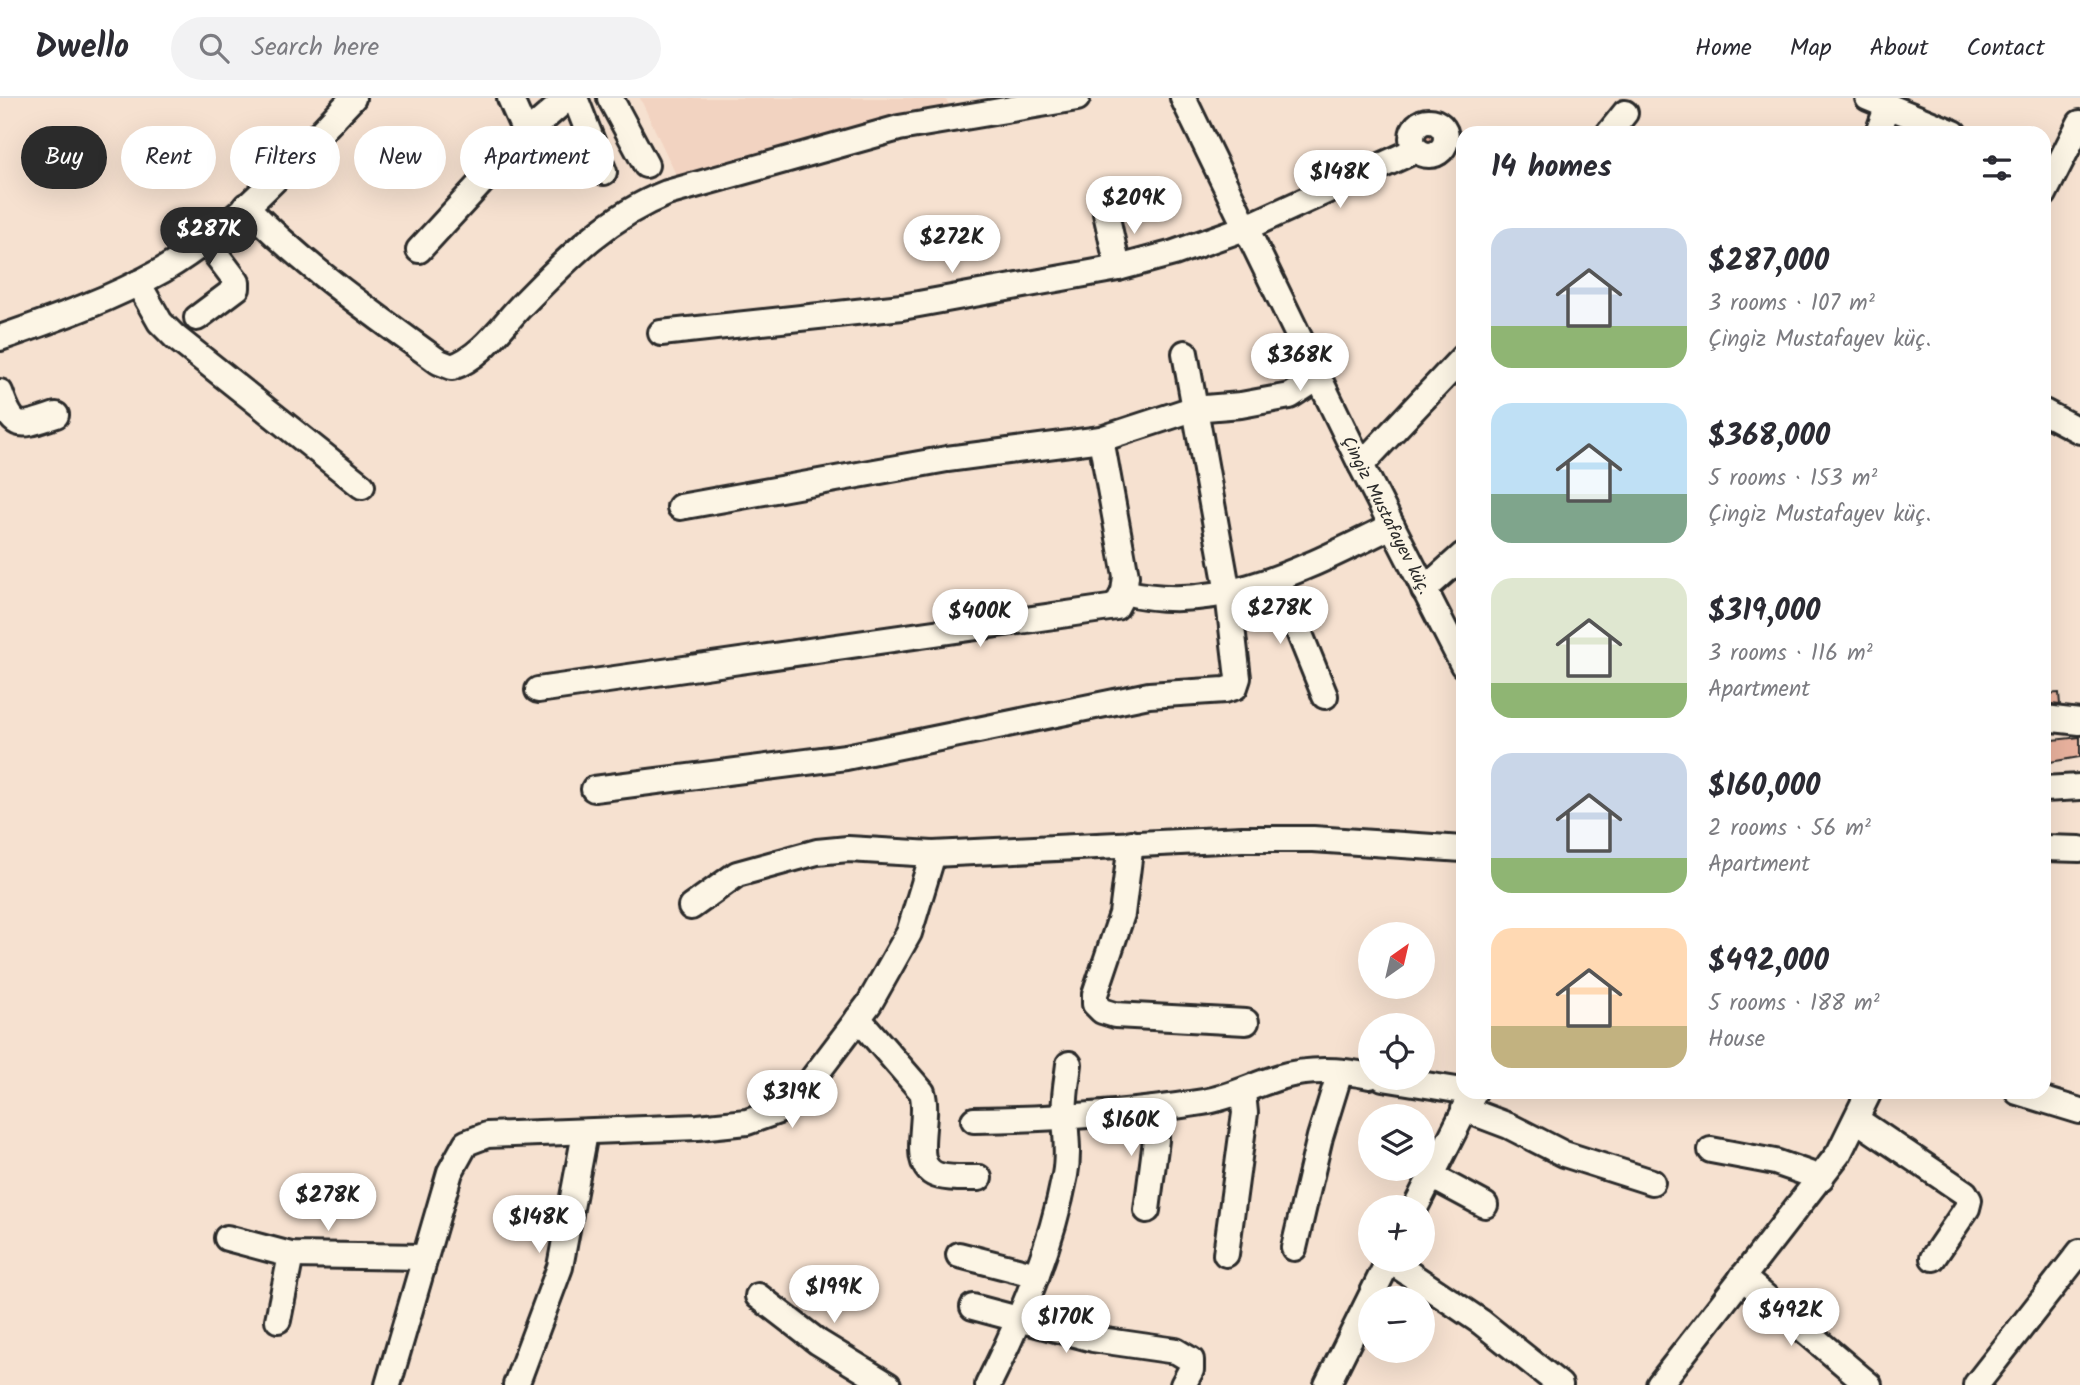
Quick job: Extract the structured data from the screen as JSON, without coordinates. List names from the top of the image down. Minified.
{"streets":{"street":["Çingiz Mustafayev küç."]},"north":"top right","page":{"header":"Dwello","search":"Search here","nav":["Home","Map","About","Contact"],"chip":["Buy","Rent","Filters","New","Apartment"],"heading":"14 homes","price":["$148K","$209K","$287K","$272K","$368K","$278K","$400K","$319K","$160K","$278K","$148K","$199K","$492K","$170K"],"list":[{"name":"$287,000","note":"3 rooms · 107 m² · Çingiz Mustafayev küç."},{"name":"$368,000","note":"5 rooms · 153 m² · Çingiz Mustafayev küç."},{"name":"$319,000","note":"3 rooms · 116 m² · Apartment"},{"name":"$160,000","note":"2 rooms · 56 m² · Apartment"},{"name":"$492,000","note":"5 rooms · 188 m² · House"}],"map_buttons":["+","−"]}}
